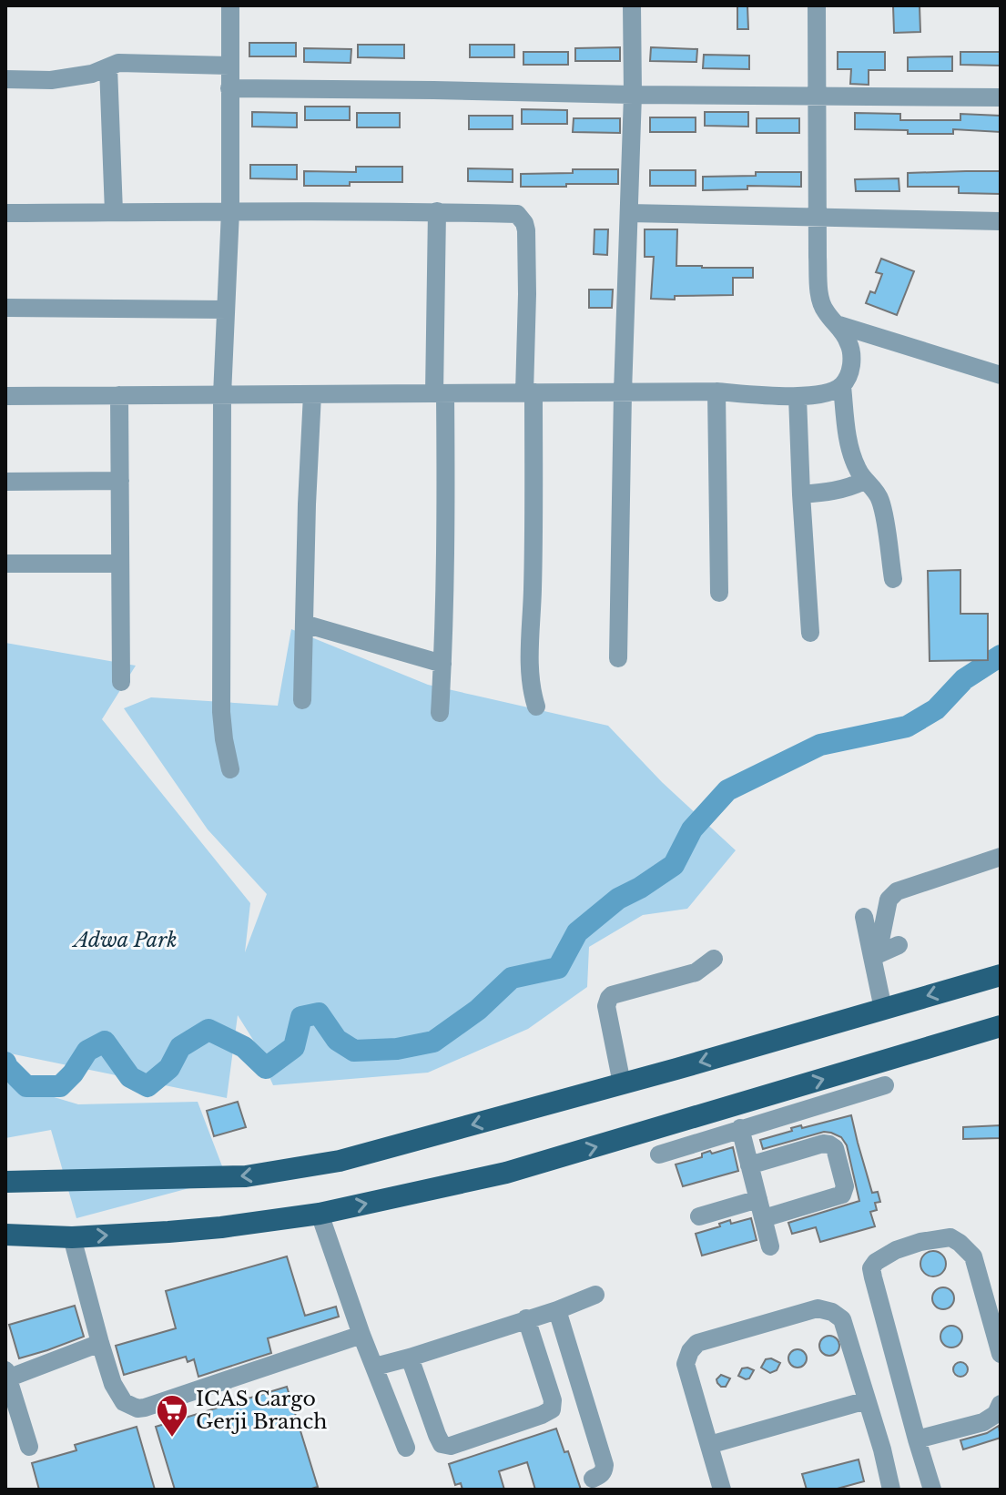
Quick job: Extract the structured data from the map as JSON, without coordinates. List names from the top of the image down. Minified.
{"parks":["Adwa Park"],"places":{"supermarket":["ICAS Cargo Gerji Branch"]}}
